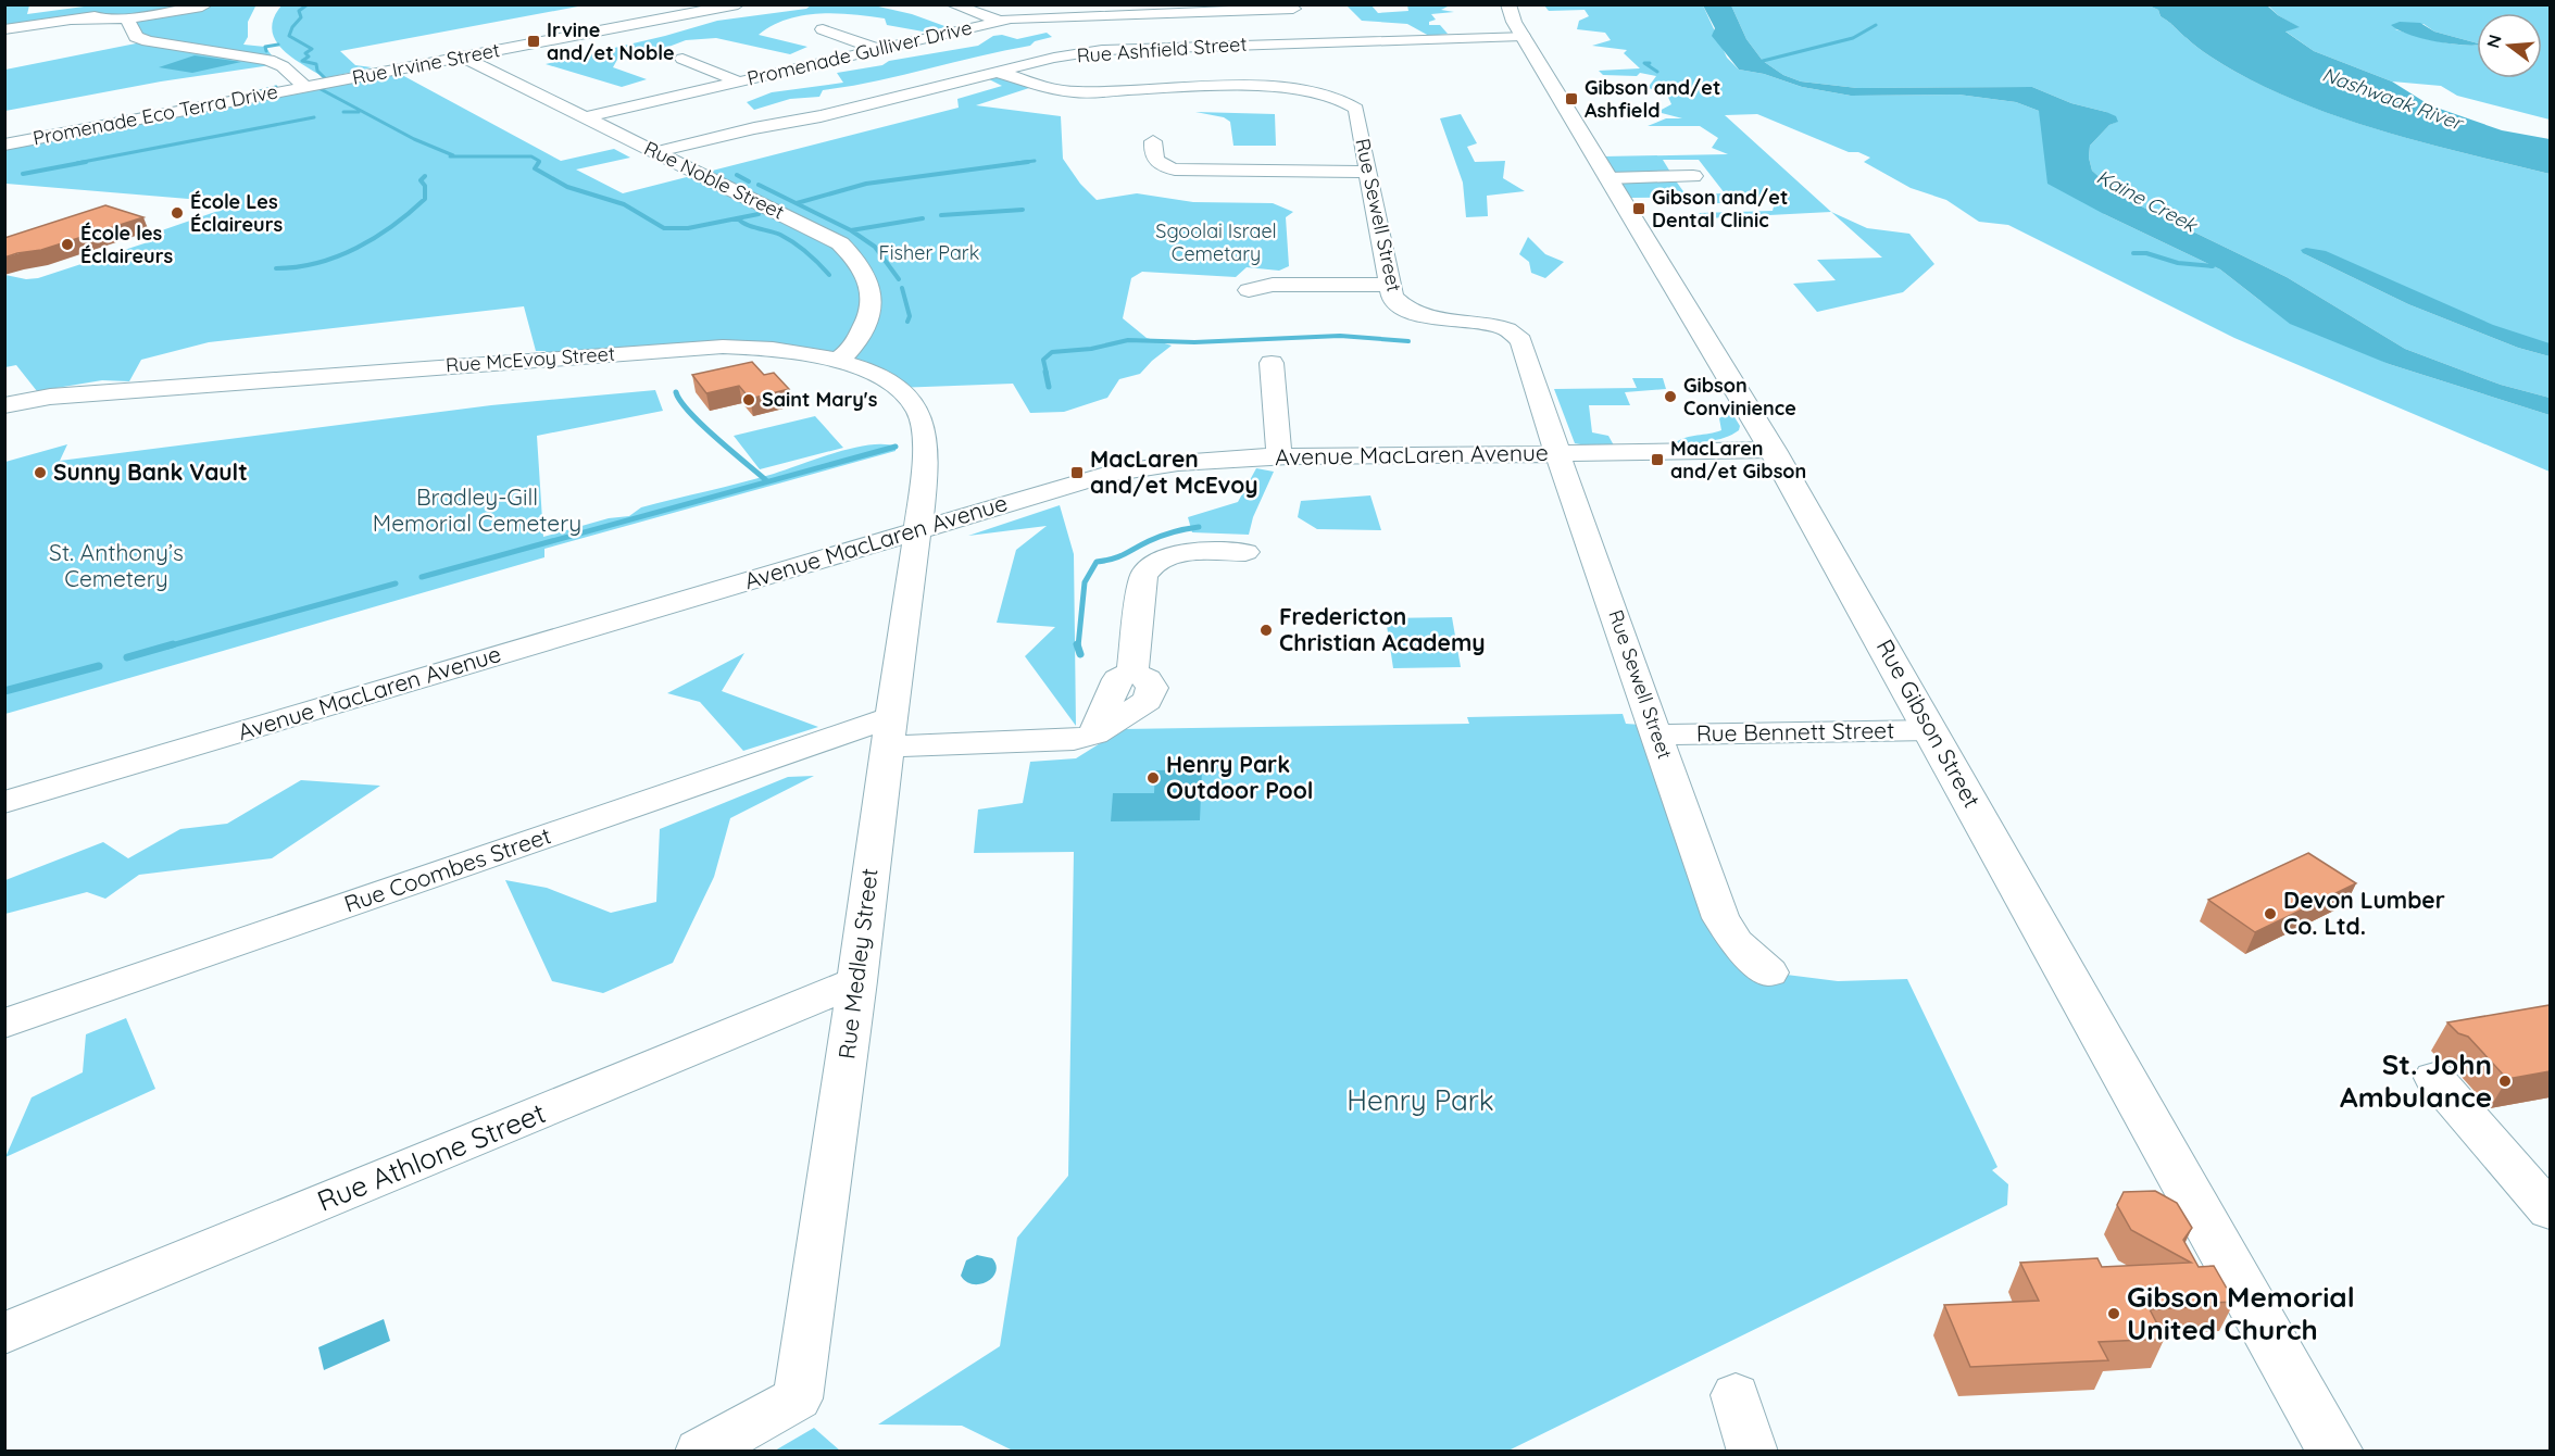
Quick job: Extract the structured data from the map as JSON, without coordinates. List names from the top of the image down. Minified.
{"streets":{"main road":["Rue Gibson Street"],"street":["Rue Ashfield Street","Promenade Gulliver Drive","Rue Irvine Street","Promenade Eco Terra Drive","Rue Noble Street","Rue Sewell Street","Rue McEvoy Street","Avenue MacLaren Avenue","Rue Bennett Street","Rue Coombes Street","Rue Medley Street","Rue Athlone Street"]},"crossings":[["Rue Ashfield Street","Promenade Gulliver Drive"],["Rue Ashfield Street","Rue Noble Street"],["Rue Ashfield Street","Rue Sewell Street"],["Rue Ashfield Street","Rue Gibson Street"],["Promenade Gulliver Drive","Rue Noble Street"],["Rue Irvine Street","Promenade Eco Terra Drive"],["Rue Irvine Street","Rue Noble Street"],["Rue Noble Street","Rue McEvoy Street"],["Rue Sewell Street","Avenue MacLaren Avenue"],["Rue Sewell Street","Rue Bennett Street"],["Rue McEvoy Street","Avenue MacLaren Avenue"],["Rue McEvoy Street","Rue Medley Street"],["Avenue MacLaren Avenue","Rue Gibson Street"],["Avenue MacLaren Avenue","Rue Medley Street"],["Rue Gibson Street","Rue Bennett Street"],["Rue Coombes Street","Rue Medley Street"],["Rue Medley Street","Rue Athlone Street"]],"water":["Nashwaak River","Kaine Creek"],"parks":["Sgoolai Israel Cemetary","Fisher Park","Bradley-Gill Memorial Cemetery","St. Anthony’s Cemetery","Henry Park"],"places":{"transit":["Irvine and/et Noble","Gibson and/et Ashfield","Gibson and/et Dental Clinic","MacLaren and/et Gibson","MacLaren and/et McEvoy"],"other":["École Les Éclaireurs","École les Éclaireurs","Gibson Convinience","Saint Mary's","Sunny Bank Vault","Fredericton Christian Academy","Henry Park Outdoor Pool","Devon Lumber Co. Ltd.","St. John Ambulance","Gibson Memorial United Church"]},"north":"left"}
